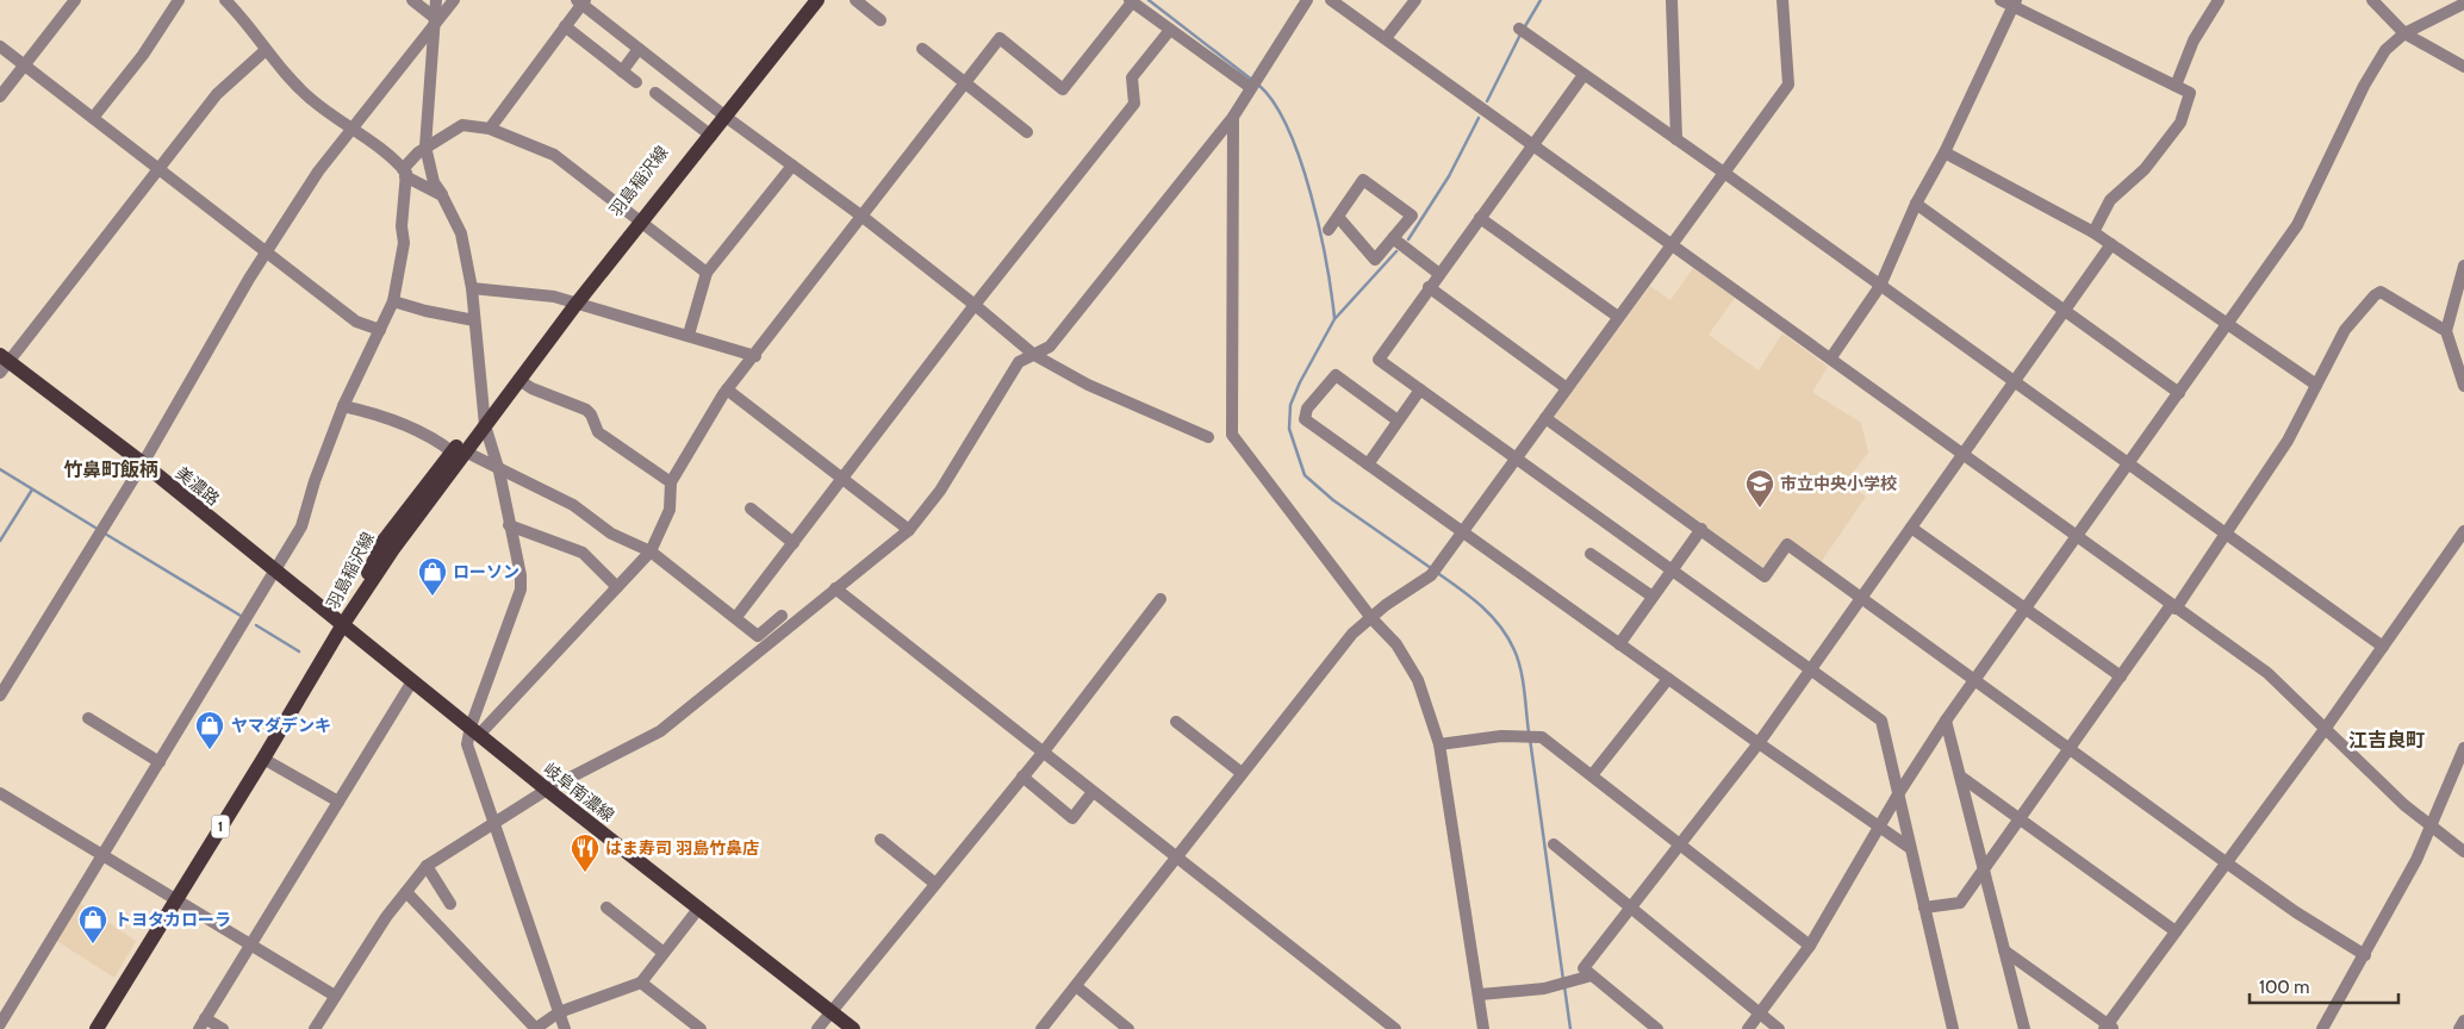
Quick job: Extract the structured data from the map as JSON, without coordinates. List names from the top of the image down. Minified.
{"streets":{"main road":["羽島稲沢線","美濃路","岐阜南濃線","1"]},"crossings":[["羽島稲沢線","美濃路"],["羽島稲沢線","岐阜南濃線"],["羽島稲沢線","1"],["美濃路","岐阜南濃線"],["美濃路","1"],["岐阜南濃線","1"]],"districts":["竹鼻町飯柄","江吉良町"],"places":{"school or university":["市立中央小学校"],"shop":["ローソン","ヤマダデンキ","トヨタカローラ"],"restaurant":["はま寿司 羽島竹鼻店"]},"scale_bar":"100 m"}
